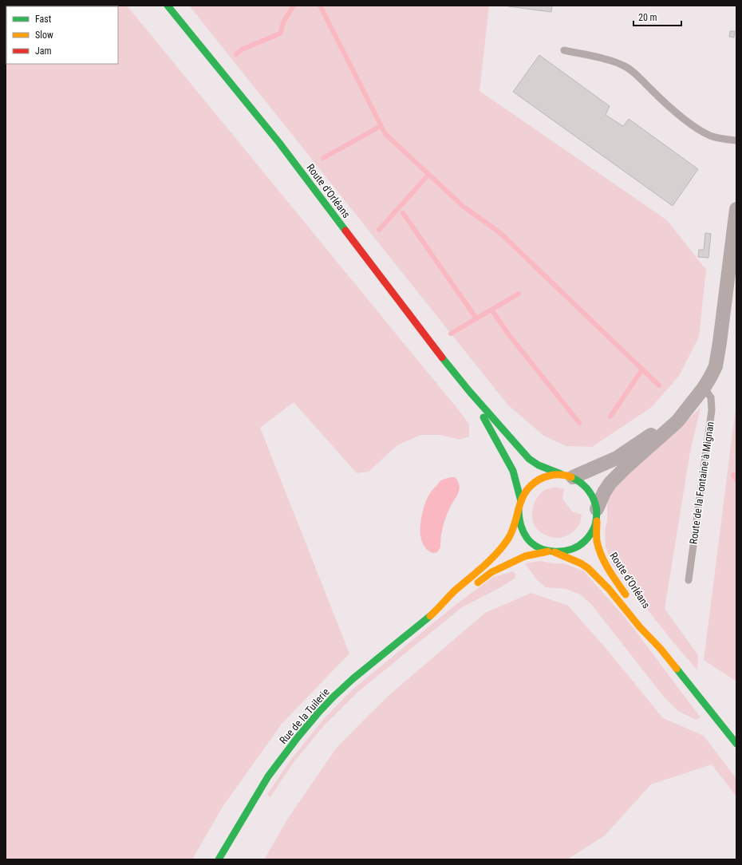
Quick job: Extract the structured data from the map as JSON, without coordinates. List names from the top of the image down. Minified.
{"streets":{"main road":["Route d'Orléans","Rue de la Tuilerie"],"lane":["Route de la Fontaine à Mignan"]},"legend":["Fast","Slow","Jam"],"scale_bar":"20 m"}
